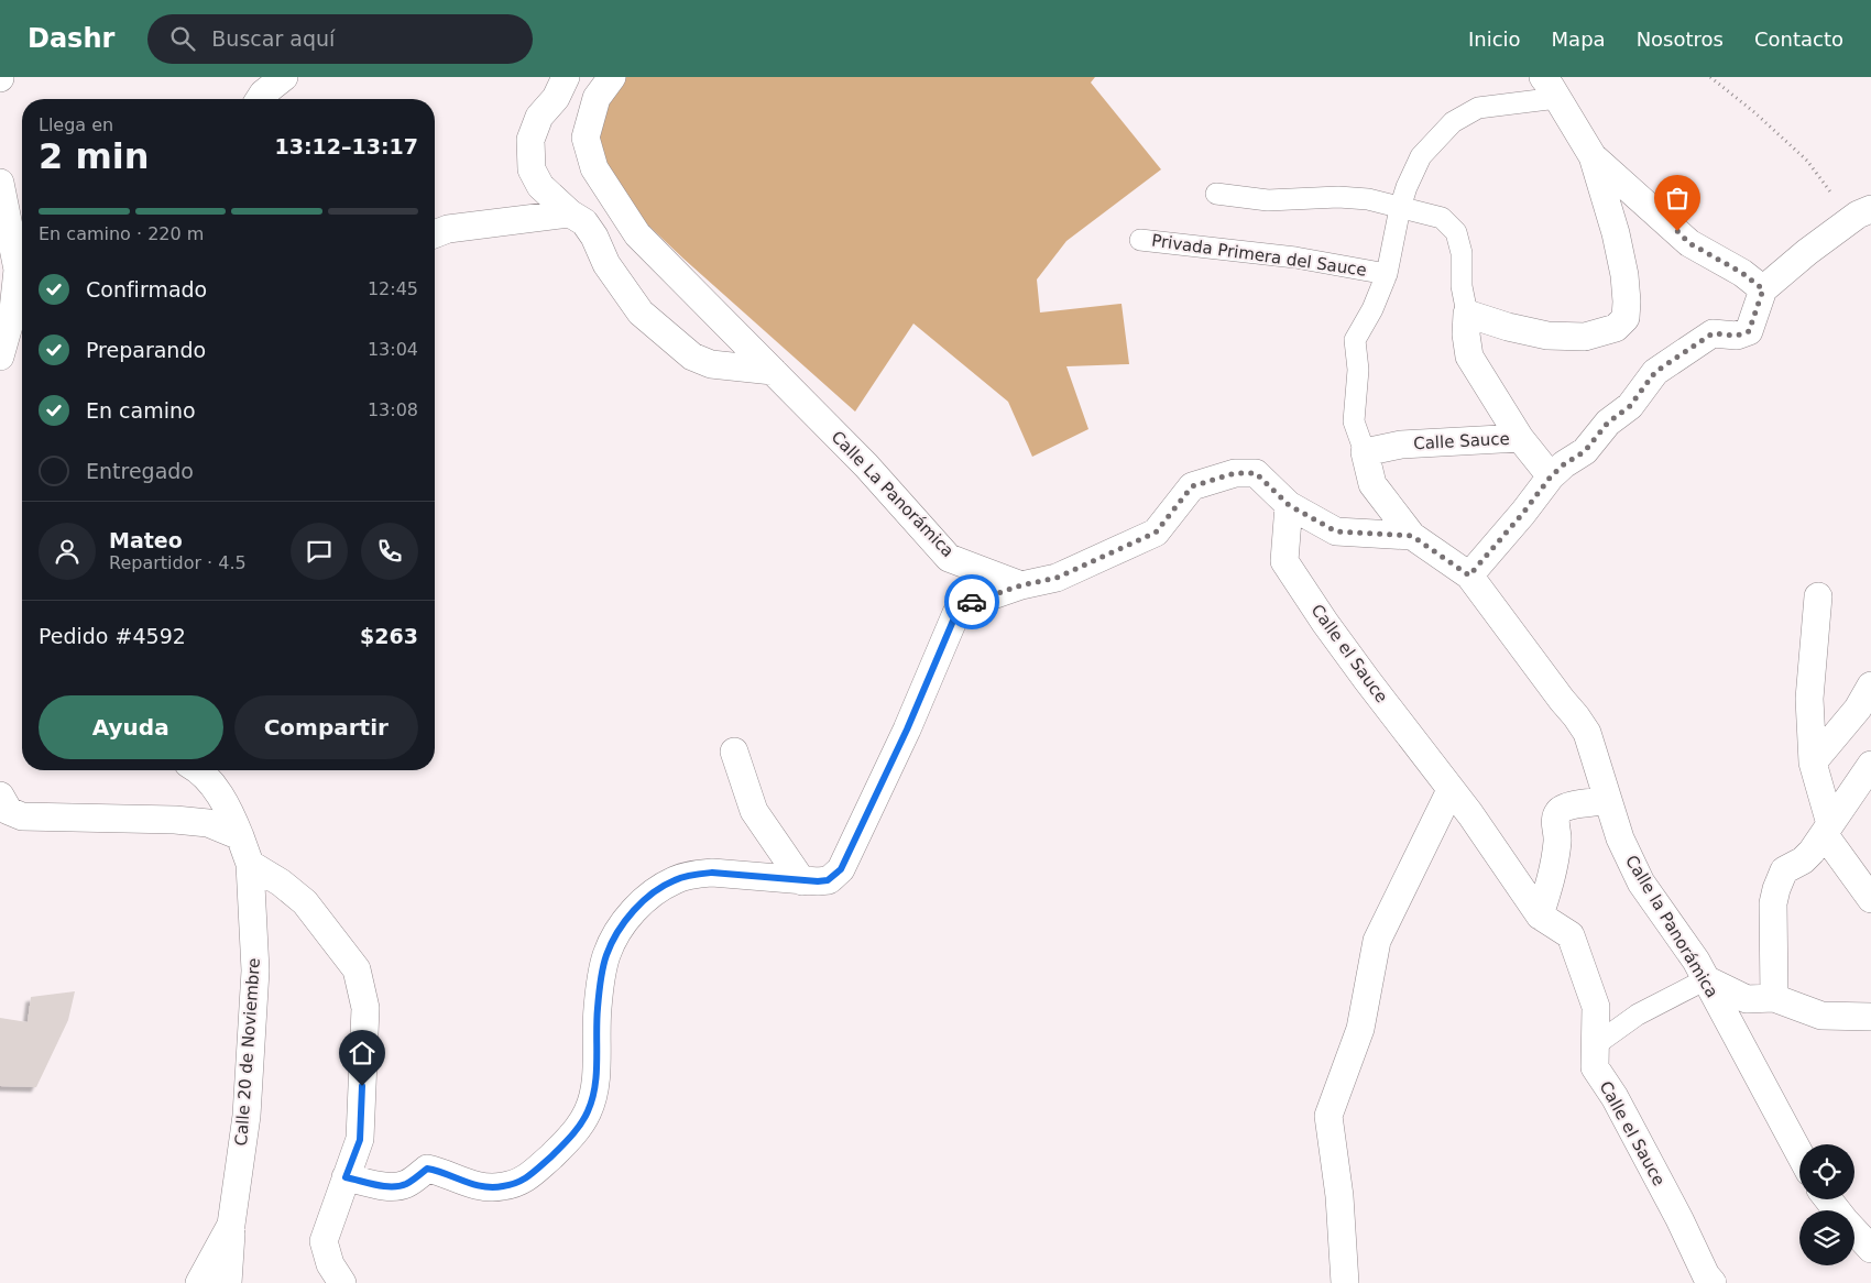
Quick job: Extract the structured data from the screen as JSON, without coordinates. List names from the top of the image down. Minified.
{"streets":{"street":["Privada Primera del Sauce","Calle Sauce","Calle La Panorámica","Calle el Sauce","Calle la Panorámica","Calle 20 de Noviembre"]},"crossings":[["Privada Primera del Sauce","Calle Sauce"]],"page":{"header":"Dashr","search":"Buscar aquí","nav":["Inicio","Mapa","Nosotros","Contacto"],"heading":["2 min","Llega en","13:12–13:17"],"panel":["Mateo","Repartidor · 4.5","Pedido #4592","$263"],"bar":"En camino · 220 m","list":[["Confirmado","12:45"],["Preparando","13:04"],["En camino","13:08"],"Entregado"],"buttons":["Ayuda","Compartir"]}}
